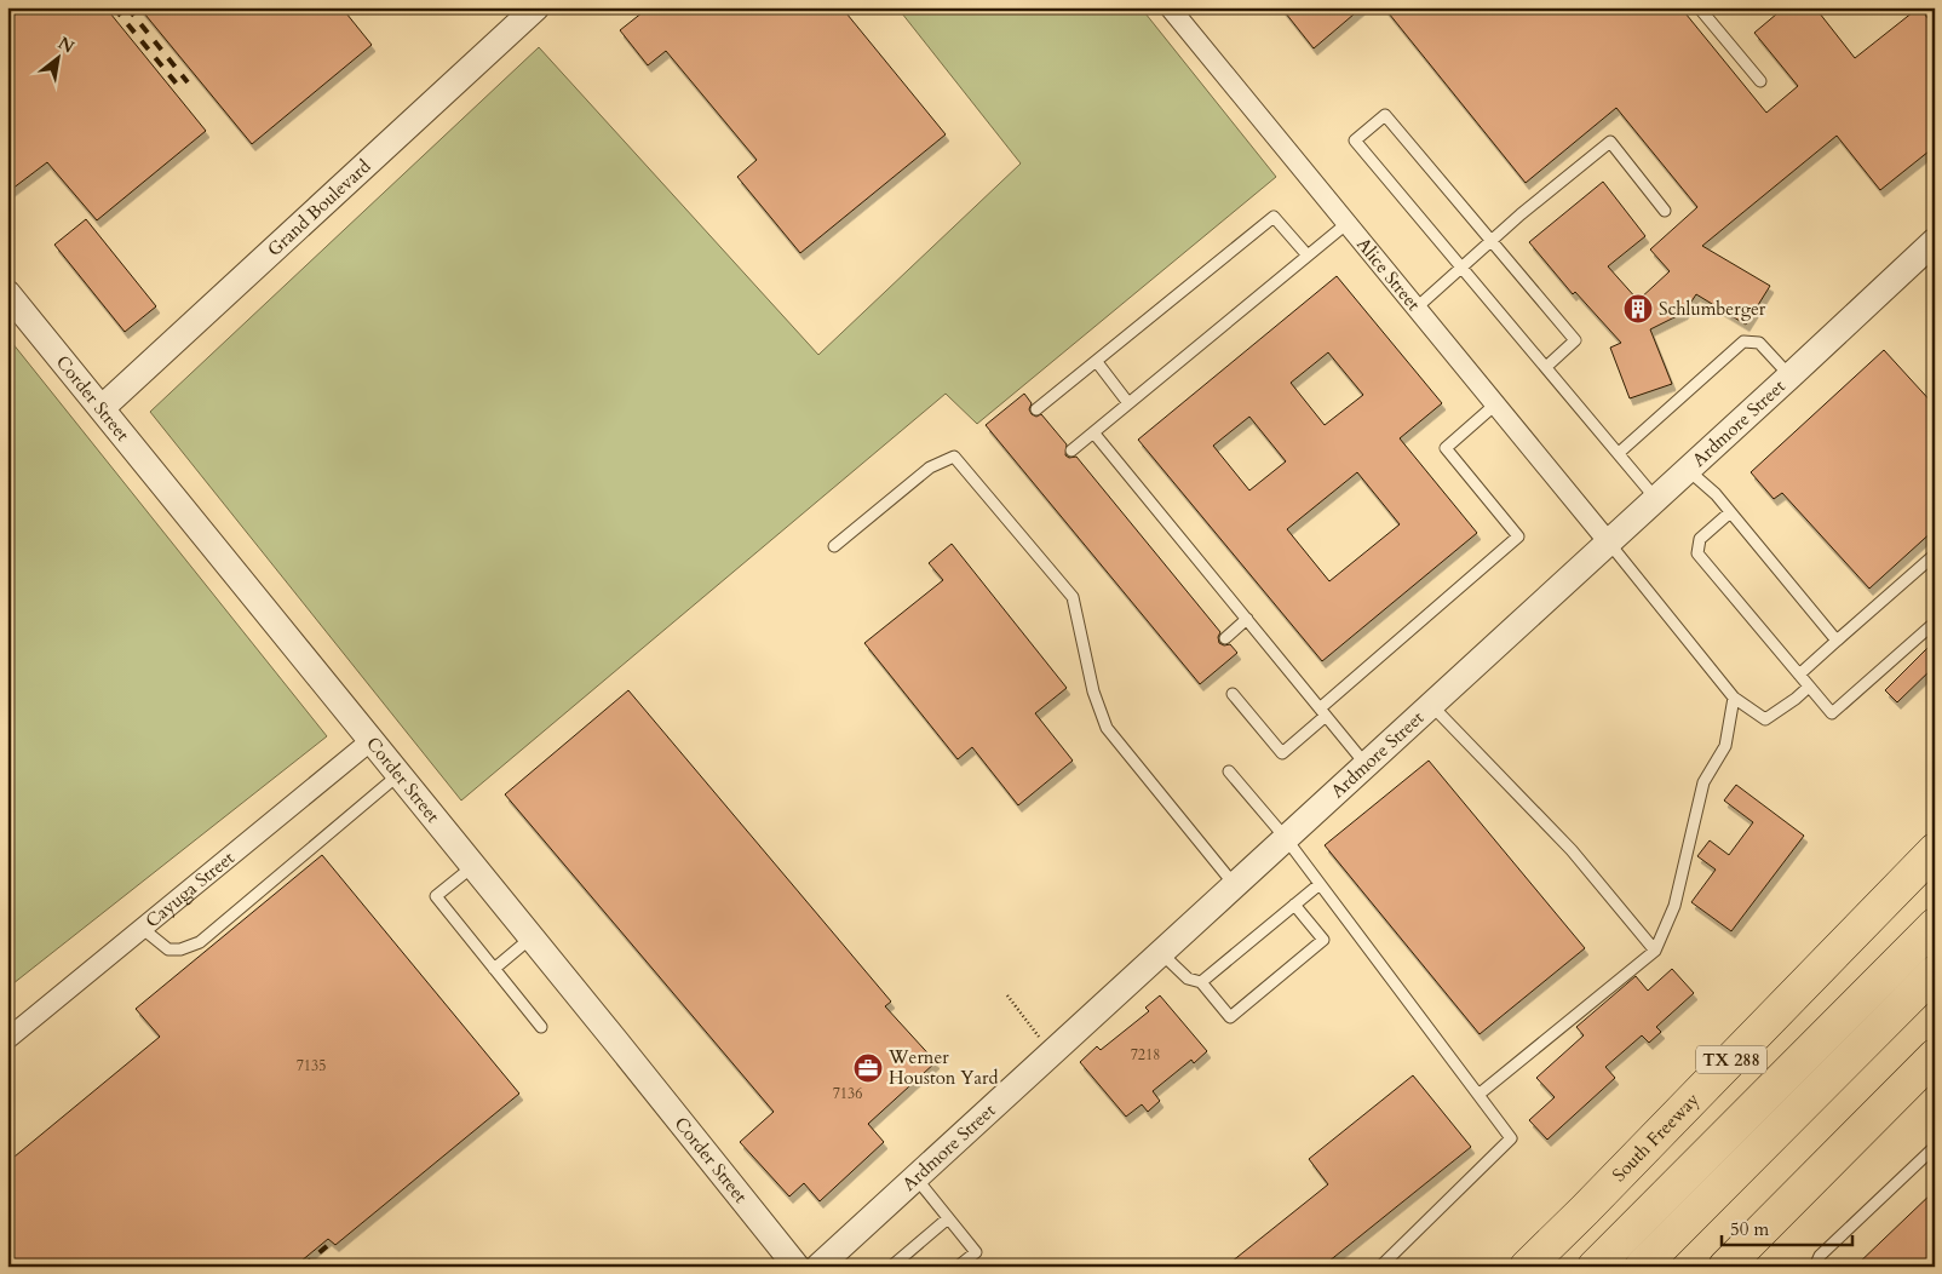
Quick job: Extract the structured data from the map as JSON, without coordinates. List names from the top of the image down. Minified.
{"streets":{"highway":["TX 288","South Freeway"],"street":["Grand Boulevard","Alice Street","Corder Street","Ardmore Street","Cayuga Street"]},"crossings":[["Grand Boulevard","Corder Street"],["Alice Street","Ardmore Street"],["Corder Street","Cayuga Street"]],"places":{"building":["Schlumberger"],"office":["Werner Houston Yard"]},"house_numbers":["7218","7135","7136"],"scale_bar":"50 m","north":"top right"}
